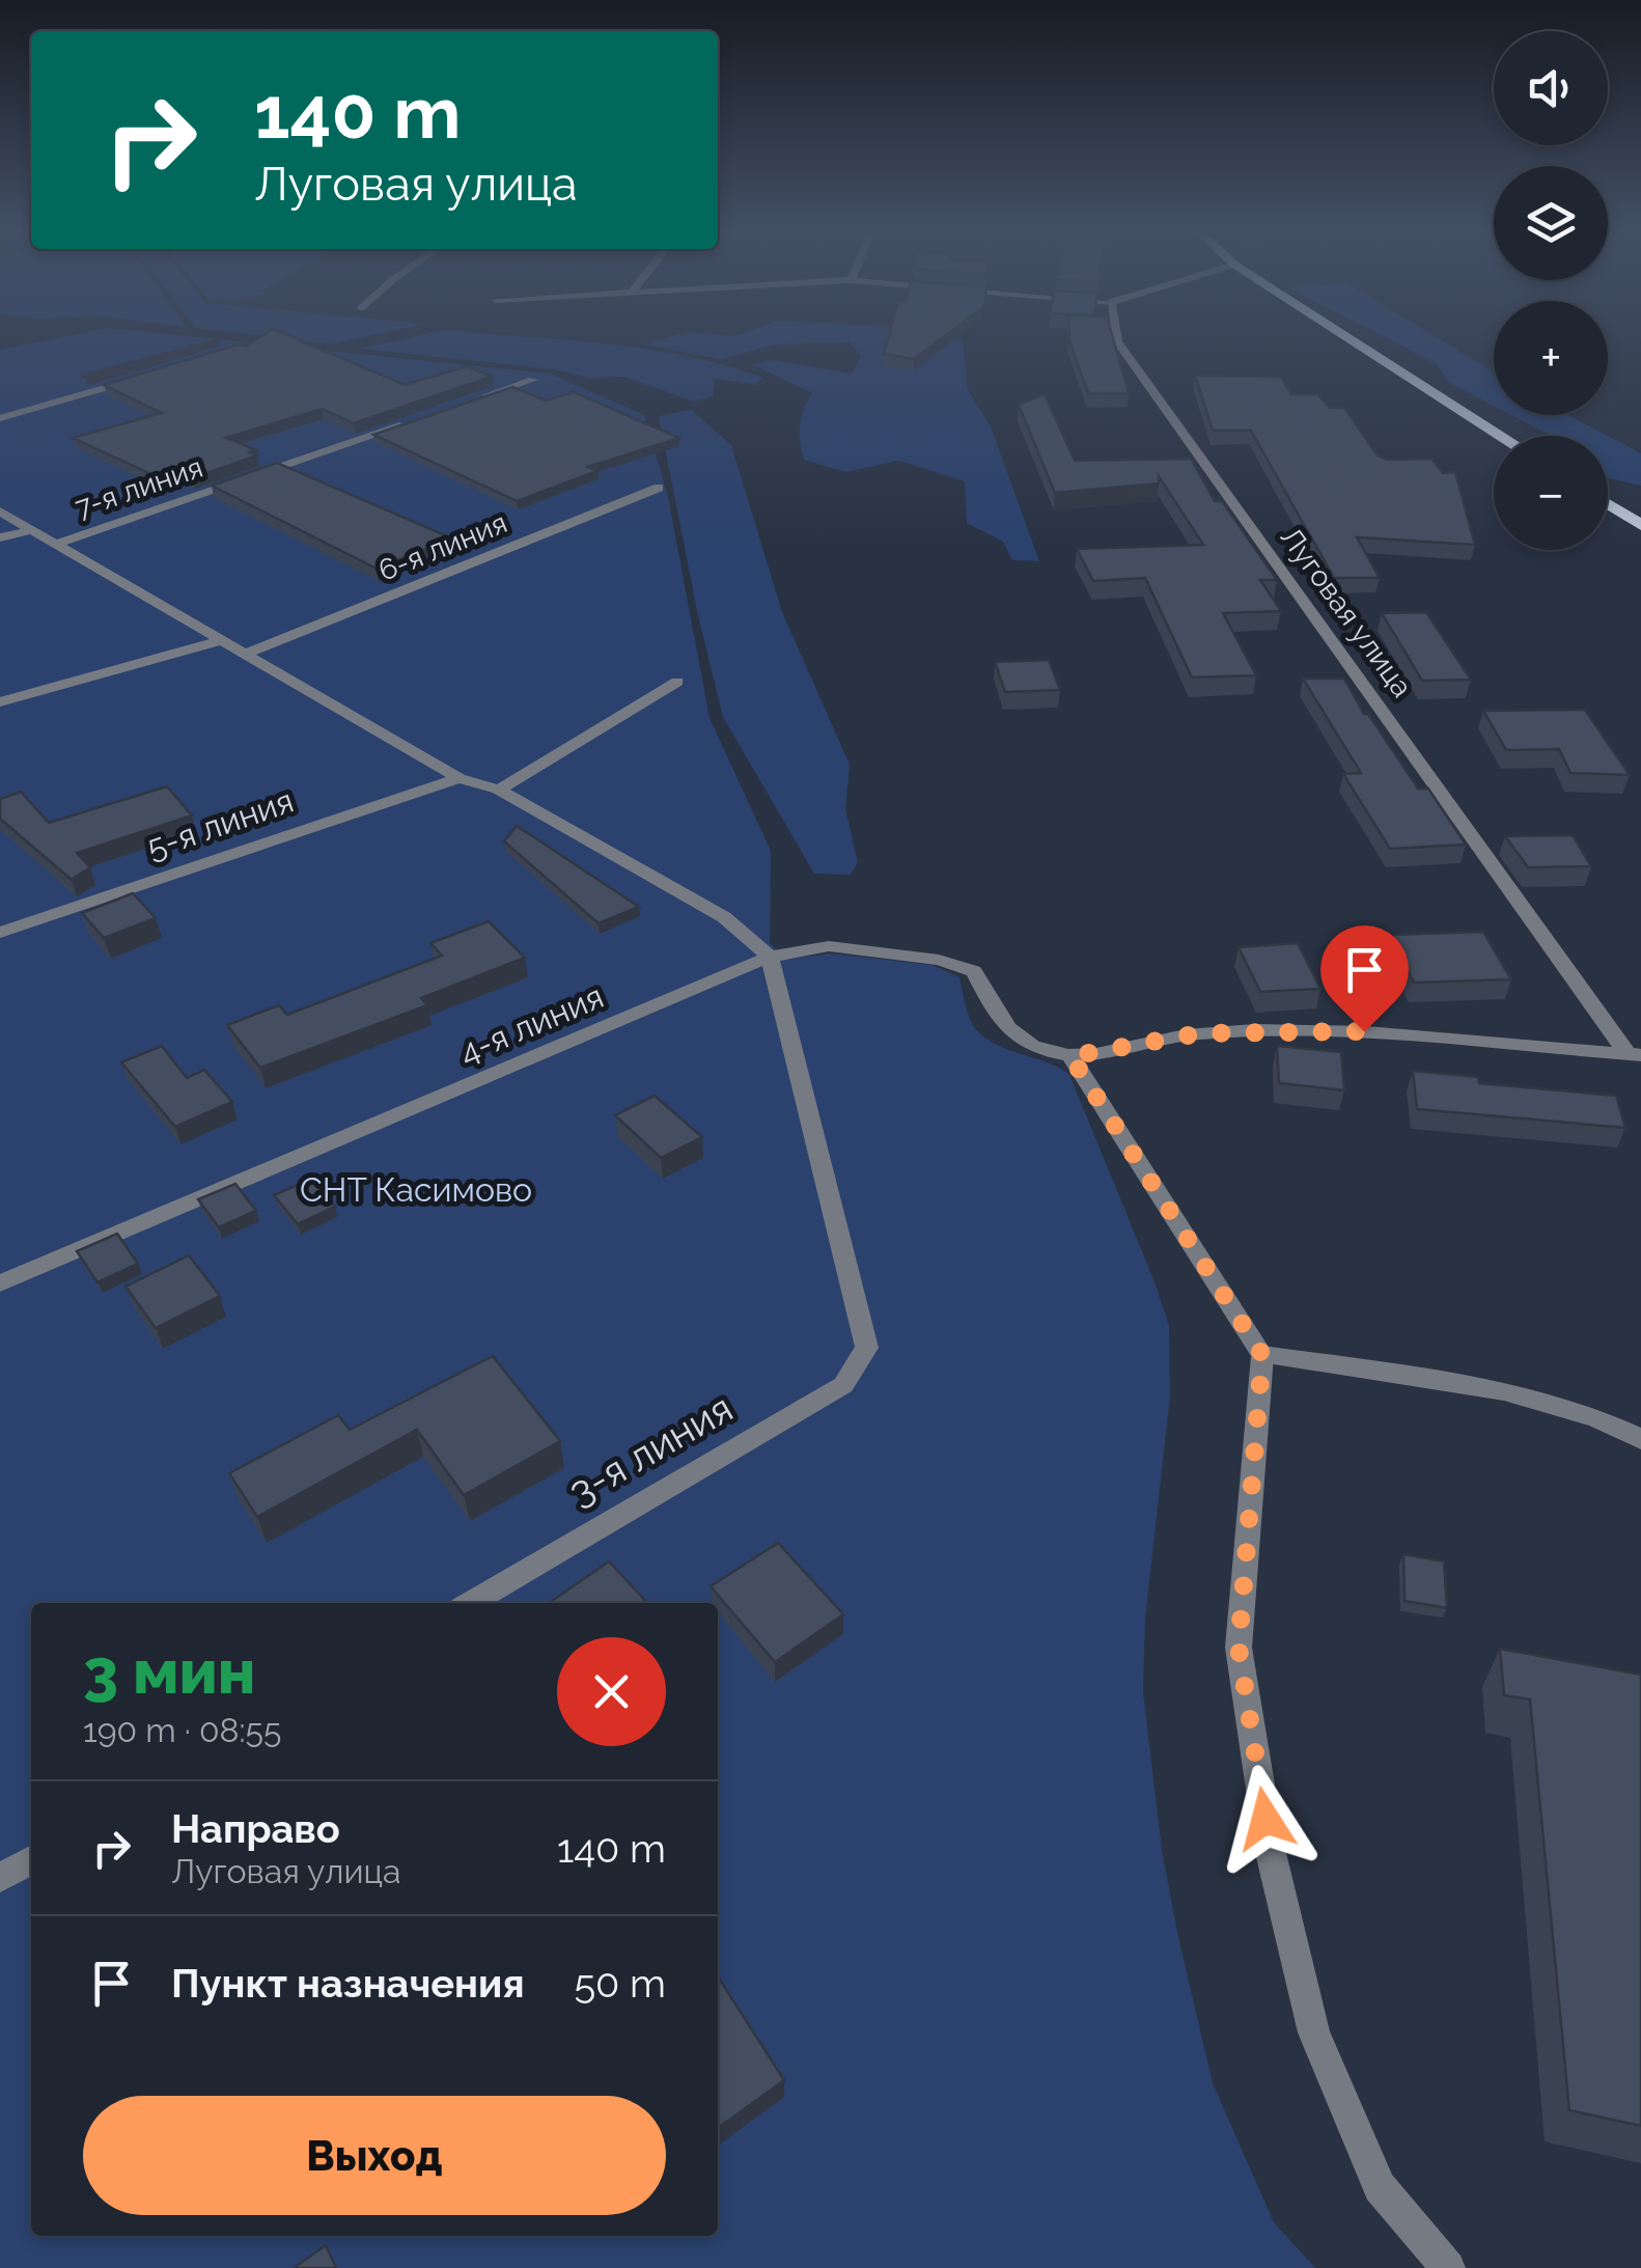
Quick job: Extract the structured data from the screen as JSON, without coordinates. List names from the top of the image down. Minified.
{"streets":{"street":["7-я линия","6-я линия","Луговая улица","5-я линия","4-я линия","3-я линия"]},"crossings":[["Луговая улица","4-я линия"],["4-я линия","3-я линия"]],"parks":["СНТ Касимово"],"page":{"map_buttons":["+","−"],"turn":["140 m","Луговая улица"],"heading":["3 мин","190 m · 08:55"],"list":[{"name":"Направо","note":"Луговая улица","value":"140 m"},{"name":"Пункт назначения","value":"50 m"}],"buttons":"Выход"}}
